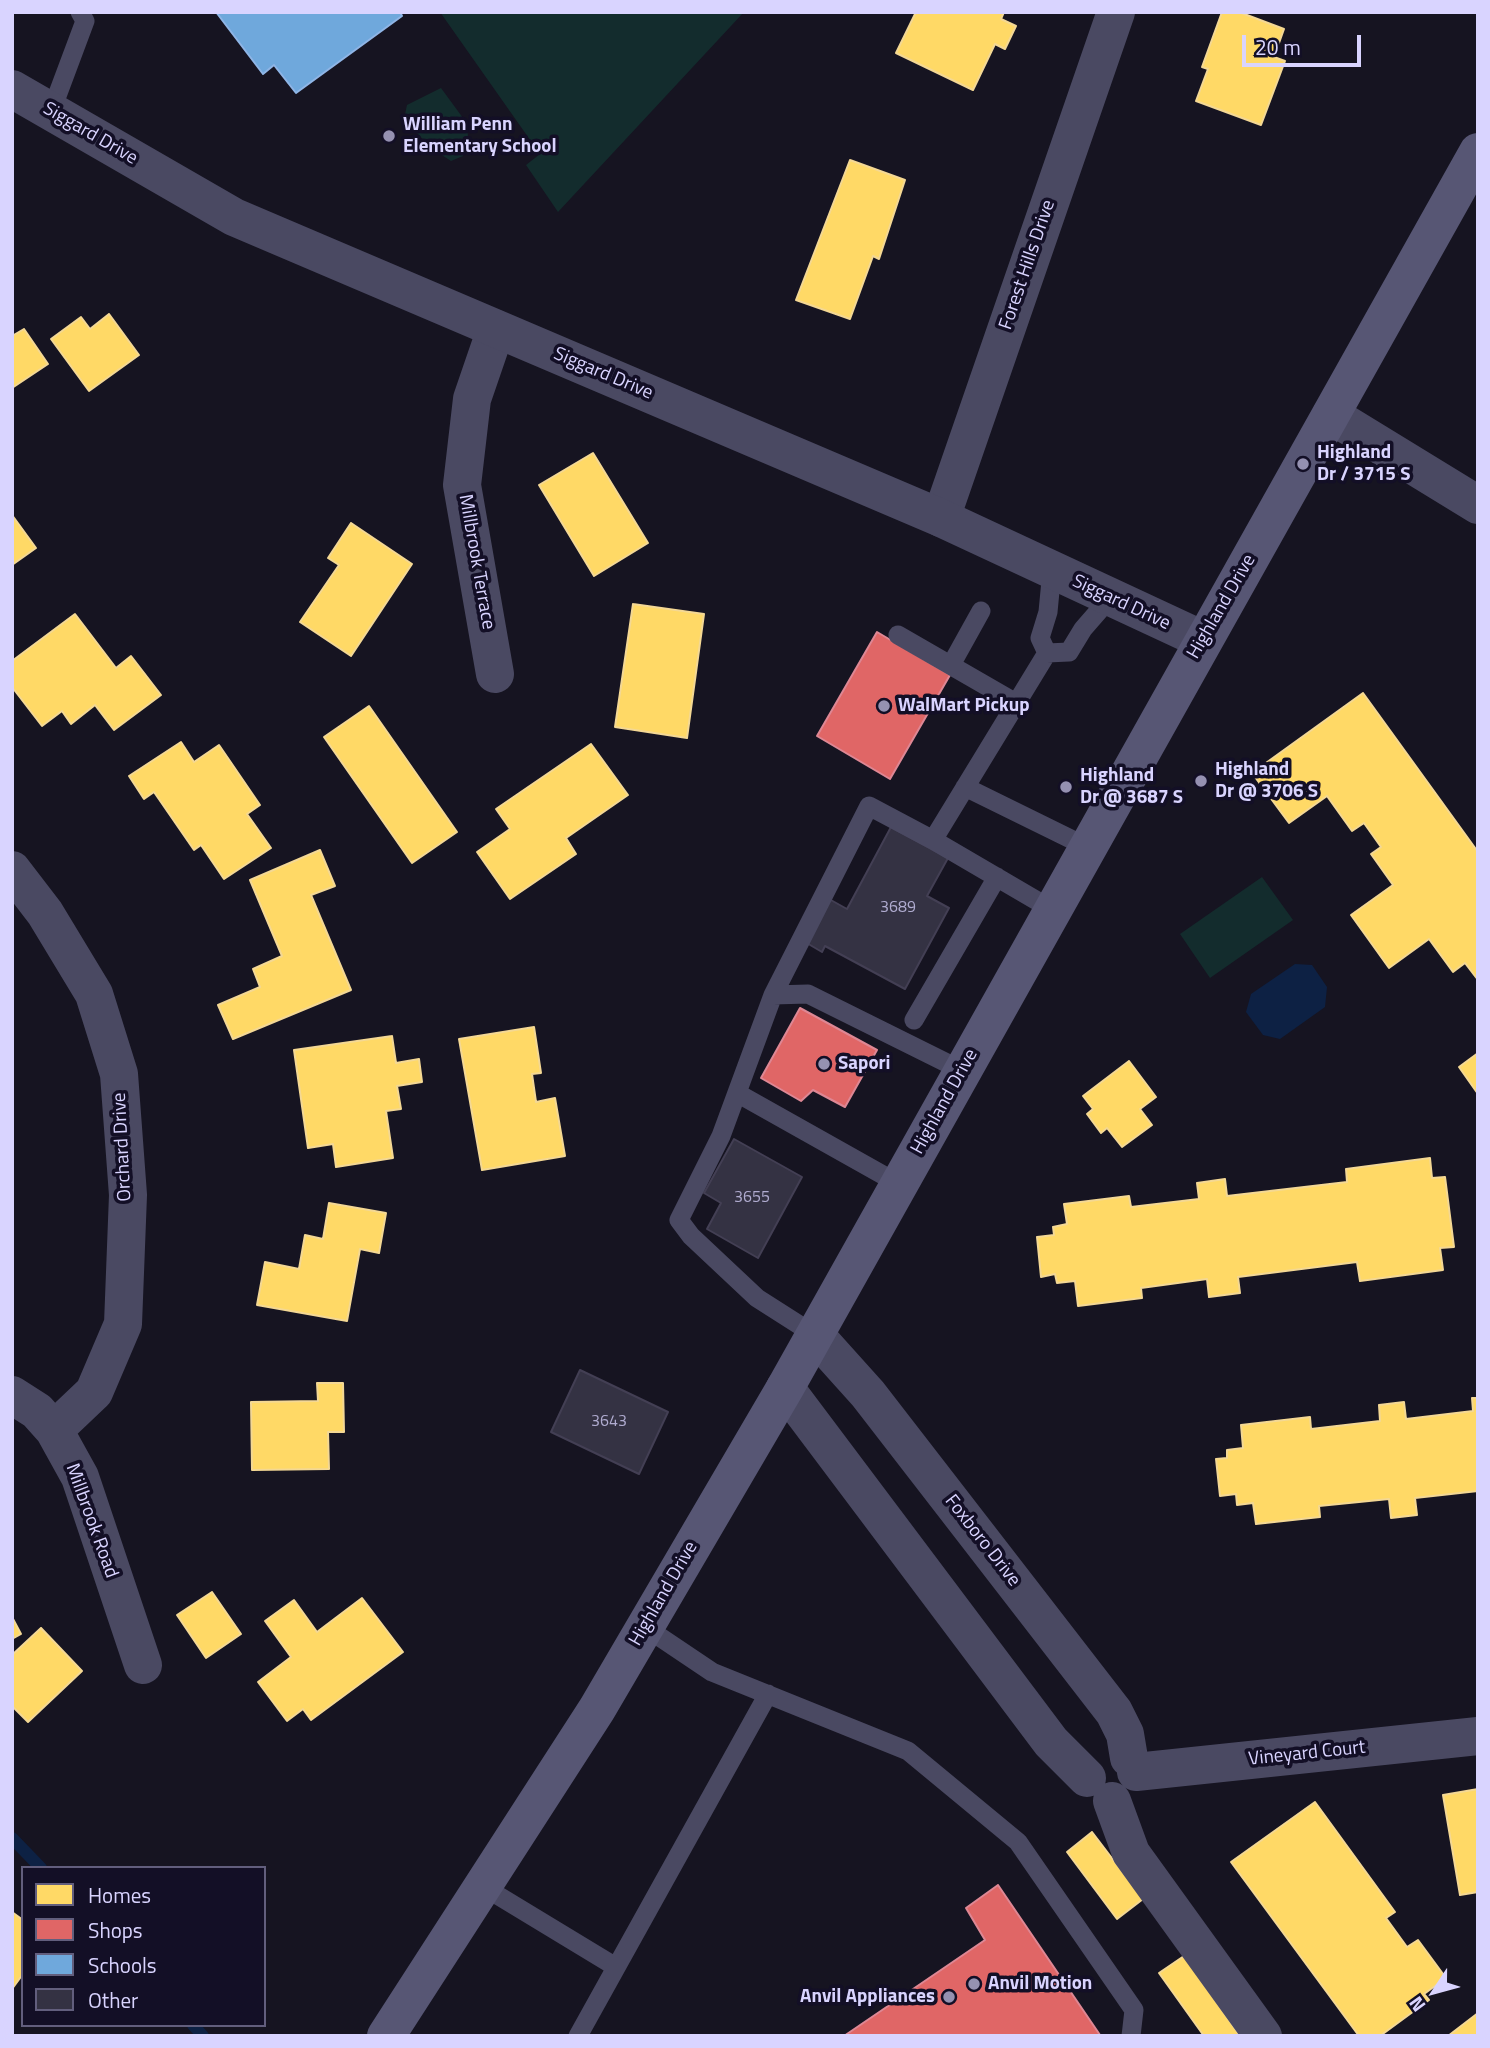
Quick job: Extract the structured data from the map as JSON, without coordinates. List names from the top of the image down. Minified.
{"streets":{"main road":["Highland Drive"],"street":["Siggard Drive","Forest Hills Drive","Millbrook Terrace","Orchard Drive","Millbrook Road","Foxboro Drive","Vineyard Court"]},"crossings":[["Siggard Drive","Forest Hills Drive"],["Siggard Drive","Millbrook Terrace"],["Siggard Drive","Highland Drive"],["Highland Drive","Foxboro Drive"],["Orchard Drive","Millbrook Road"],["Foxboro Drive","Vineyard Court"]],"places":["William Penn Elementary School","Highland Dr / 3715 S","WalMart Pickup","Highland Dr @ 3706 S","Highland Dr @ 3687 S","Sapori","Anvil Motion","Anvil Appliances"],"house_numbers":["3689","3655","3643"],"legend":["Homes","Shops","Schools","Other"],"scale_bar":"20 m","north":"bottom left"}
